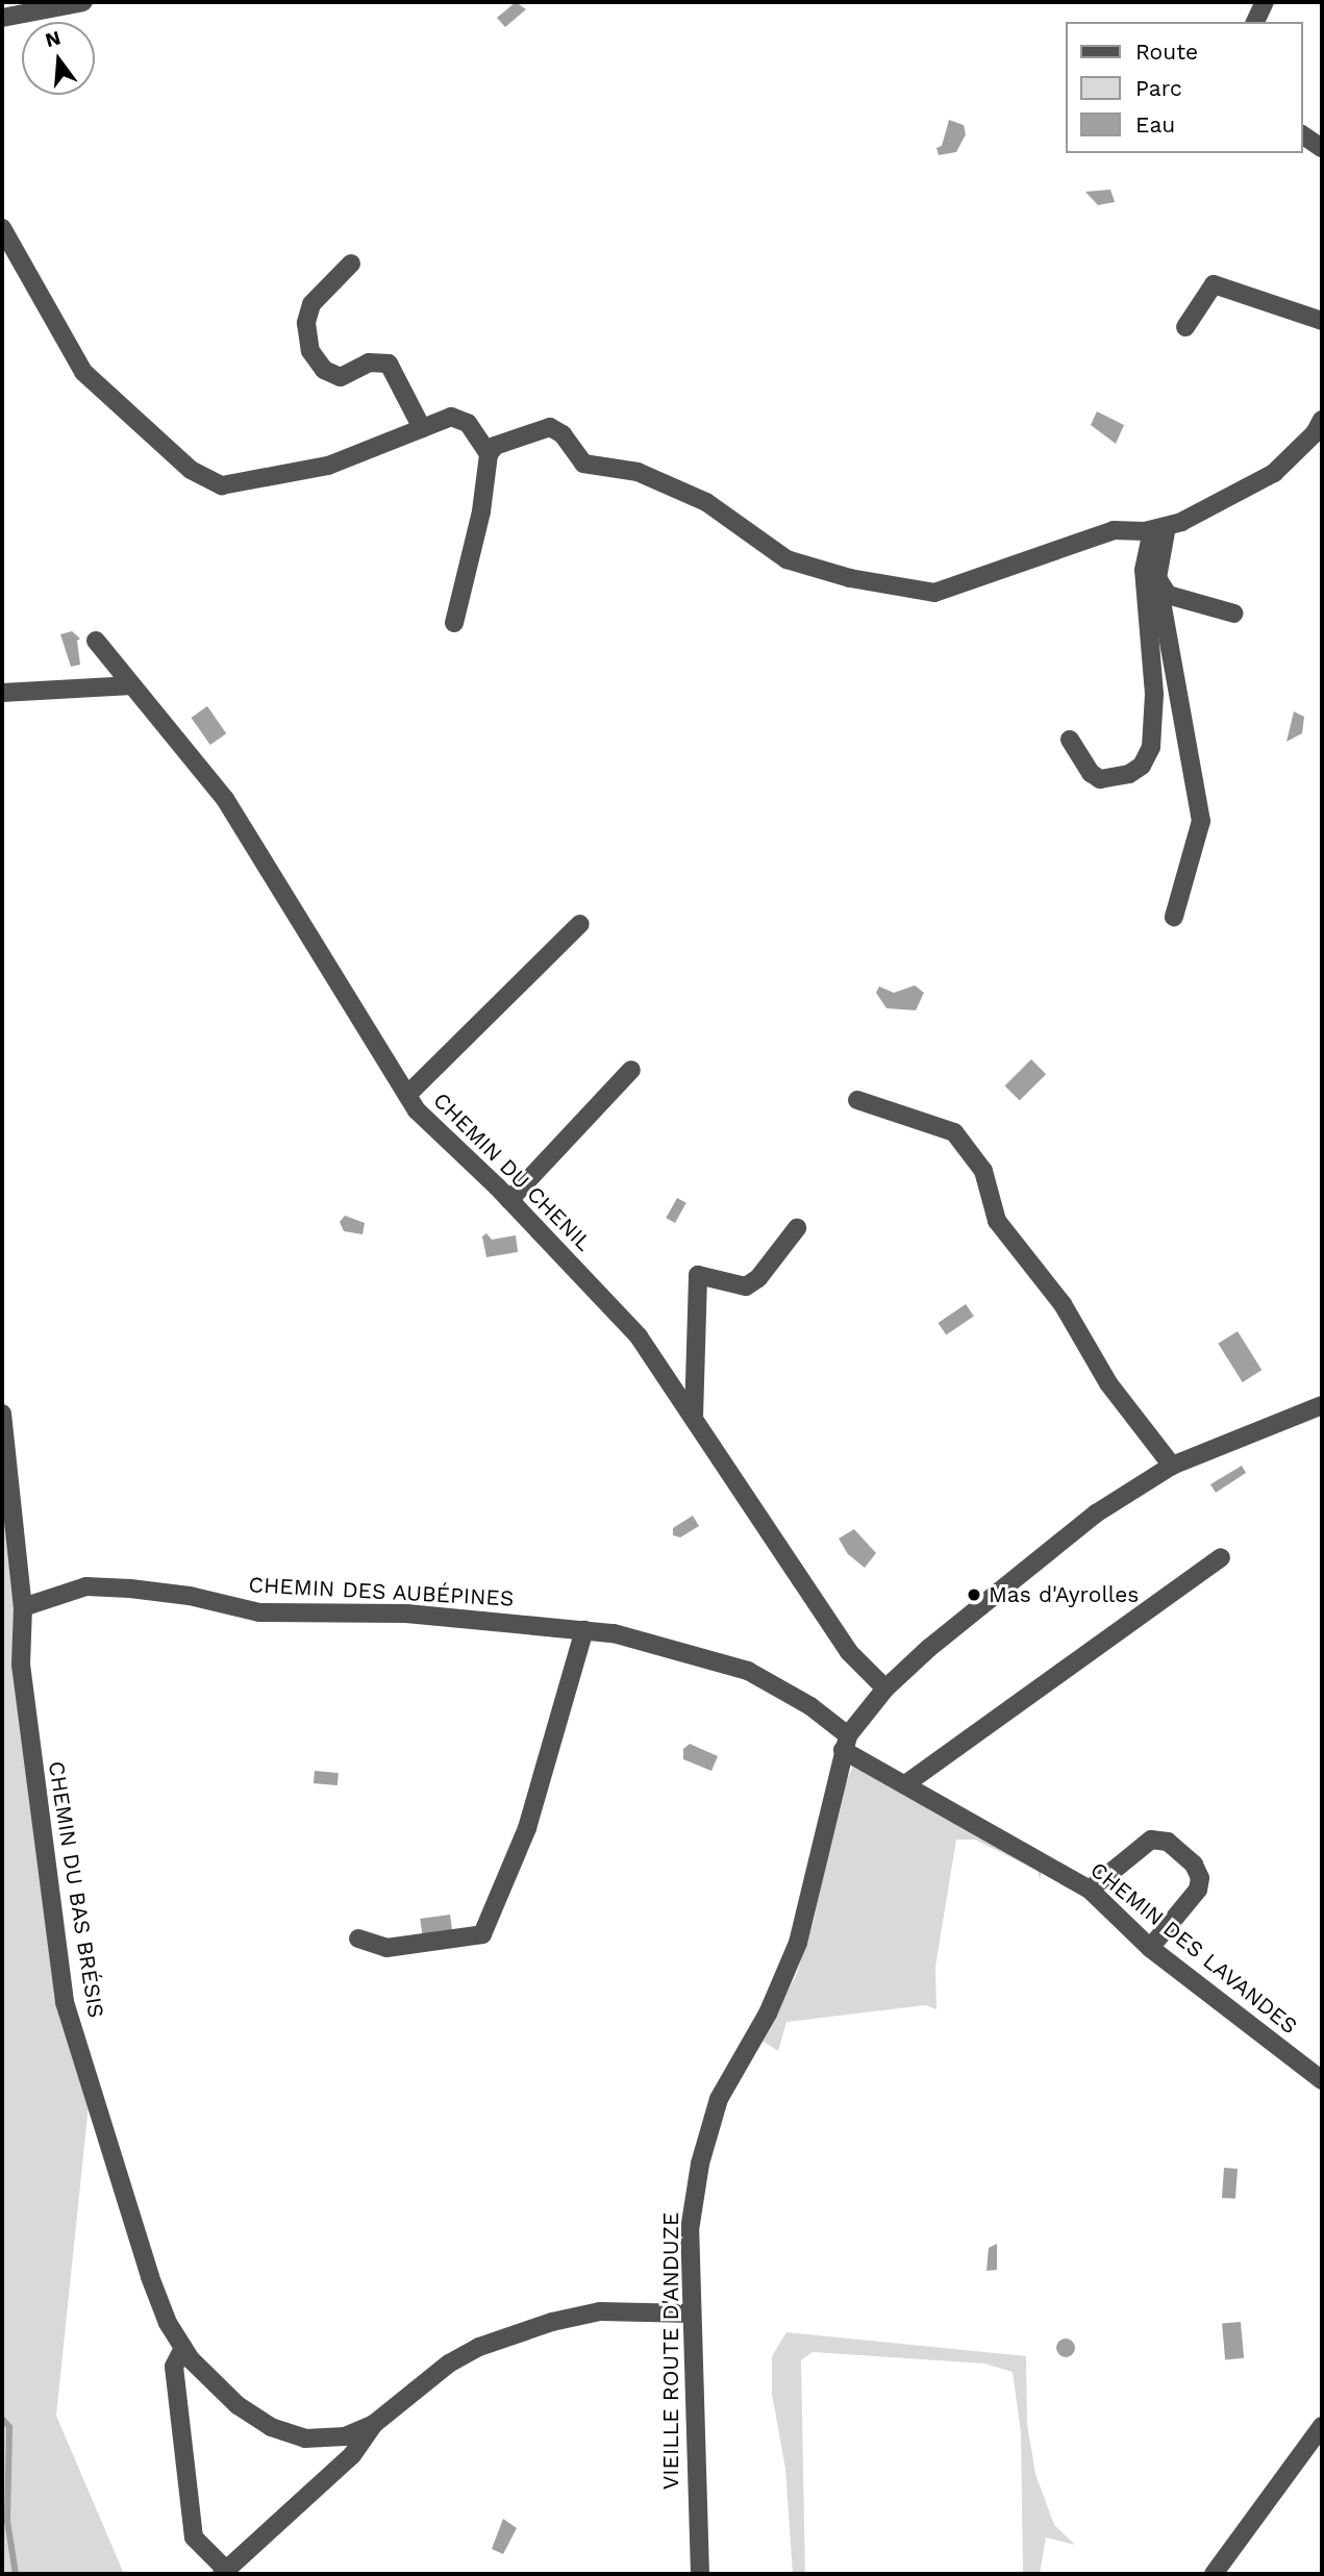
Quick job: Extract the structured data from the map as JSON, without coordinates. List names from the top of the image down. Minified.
{"streets":{"street":["CHEMIN DU CHENIL","CHEMIN DES AUBÉPINES","CHEMIN DU BAS BRÉSIS","CHEMIN DES LAVANDES","VIEILLE ROUTE D'ANDUZE"]},"crossings":[["CHEMIN DU CHENIL","VIEILLE ROUTE D'ANDUZE"],["CHEMIN DES AUBÉPINES","CHEMIN DU BAS BRÉSIS"],["CHEMIN DES AUBÉPINES","CHEMIN DES LAVANDES"],["CHEMIN DES AUBÉPINES","VIEILLE ROUTE D'ANDUZE"],["CHEMIN DU BAS BRÉSIS","VIEILLE ROUTE D'ANDUZE"],["CHEMIN DES LAVANDES","VIEILLE ROUTE D'ANDUZE"]],"places":["Mas d'Ayrolles"],"legend":["Route","Parc","Eau"],"north":"top"}
